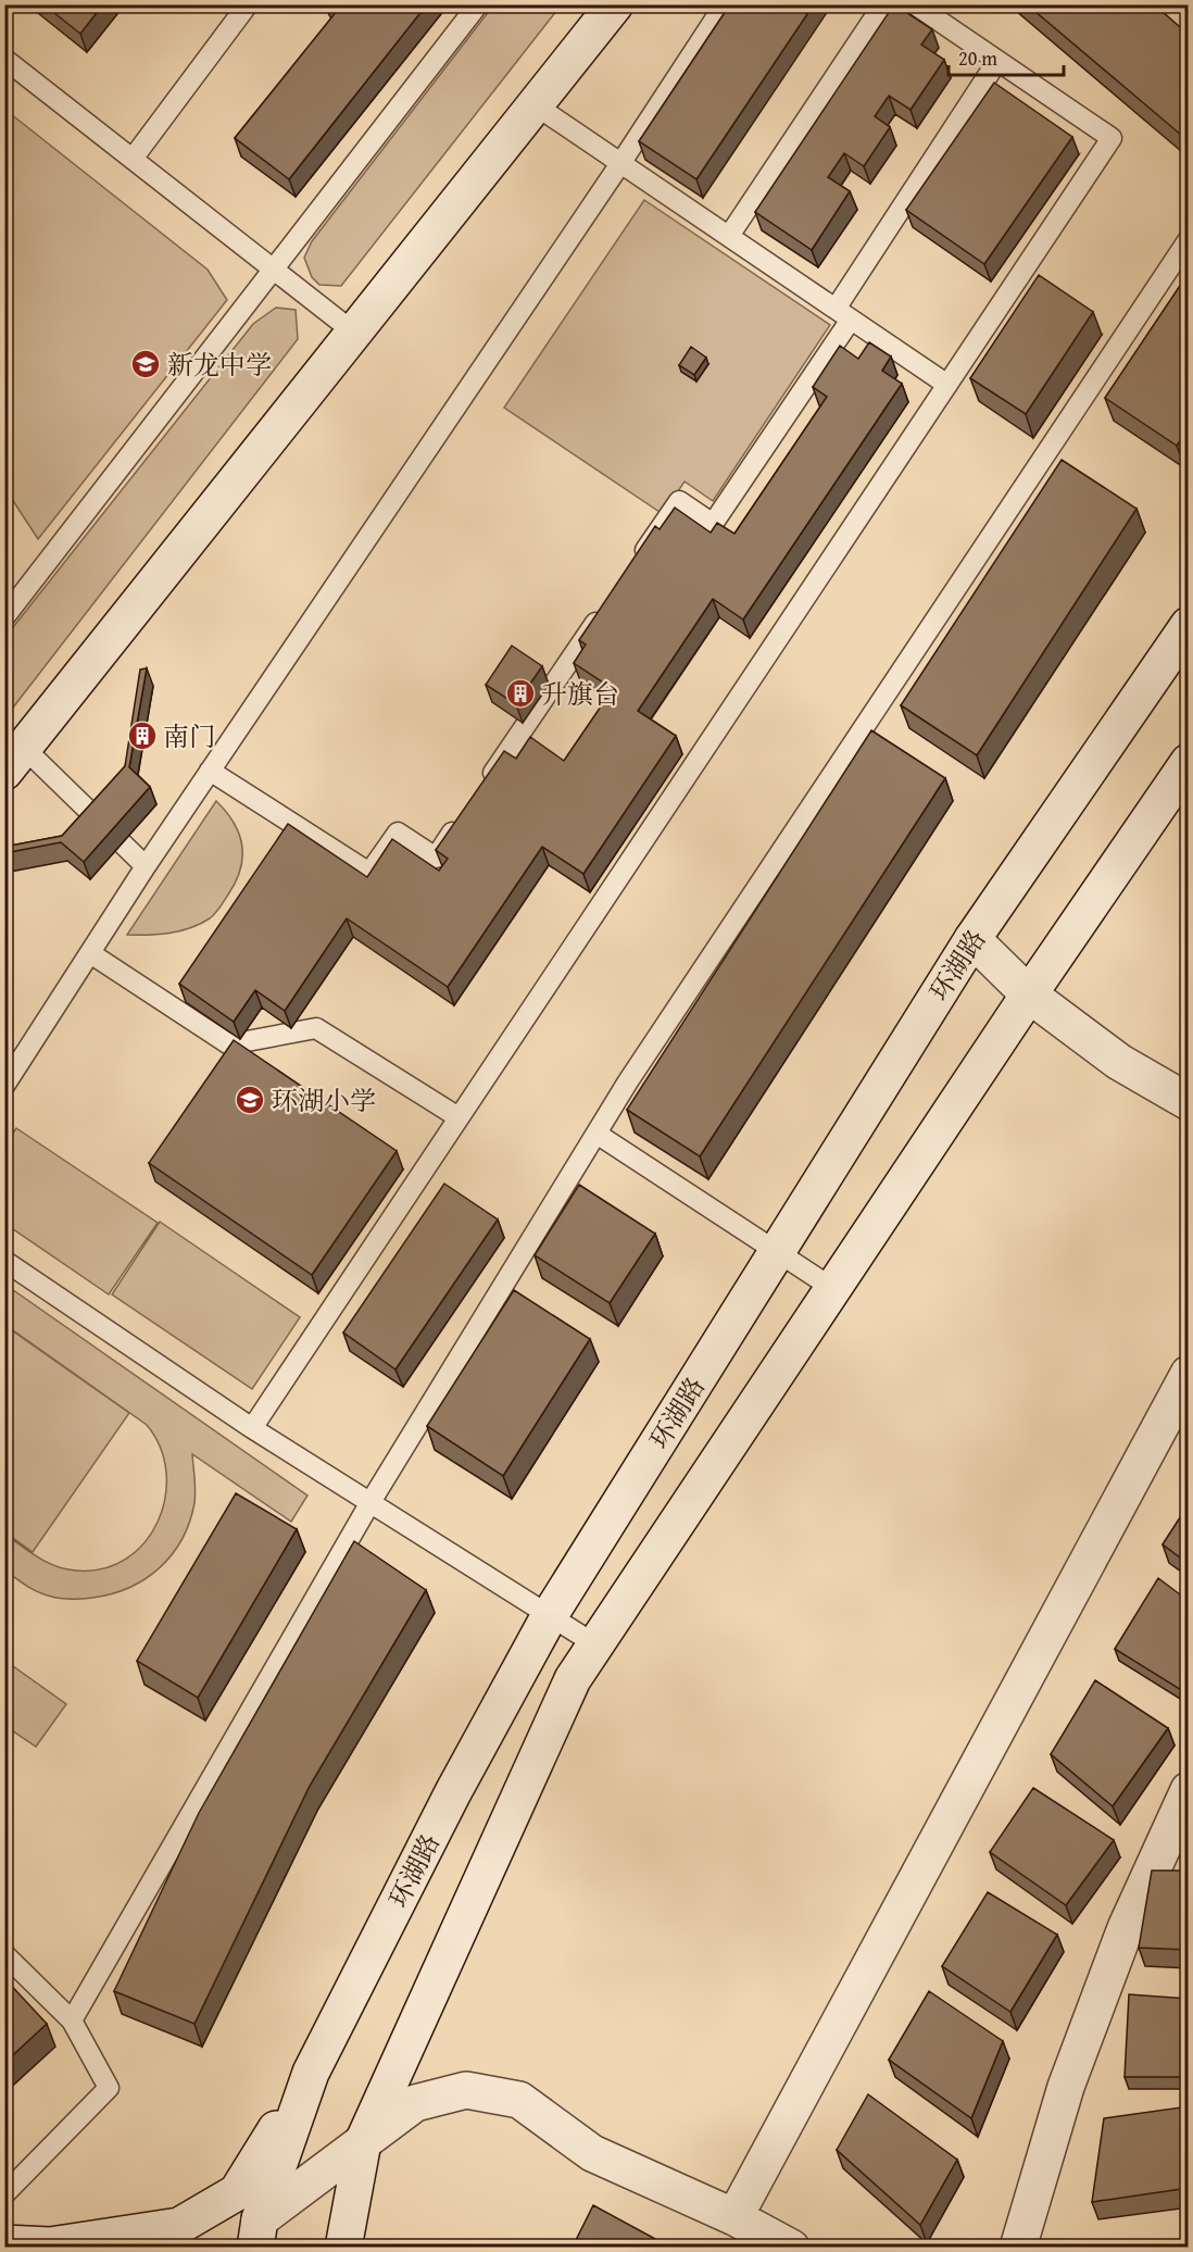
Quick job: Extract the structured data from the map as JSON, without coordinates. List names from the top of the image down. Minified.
{"streets":{"street":["环湖路"]},"places":{"school or university":["新龙中学","环湖小学"],"building":["升旗台","南门"]},"scale_bar":"20 m"}
